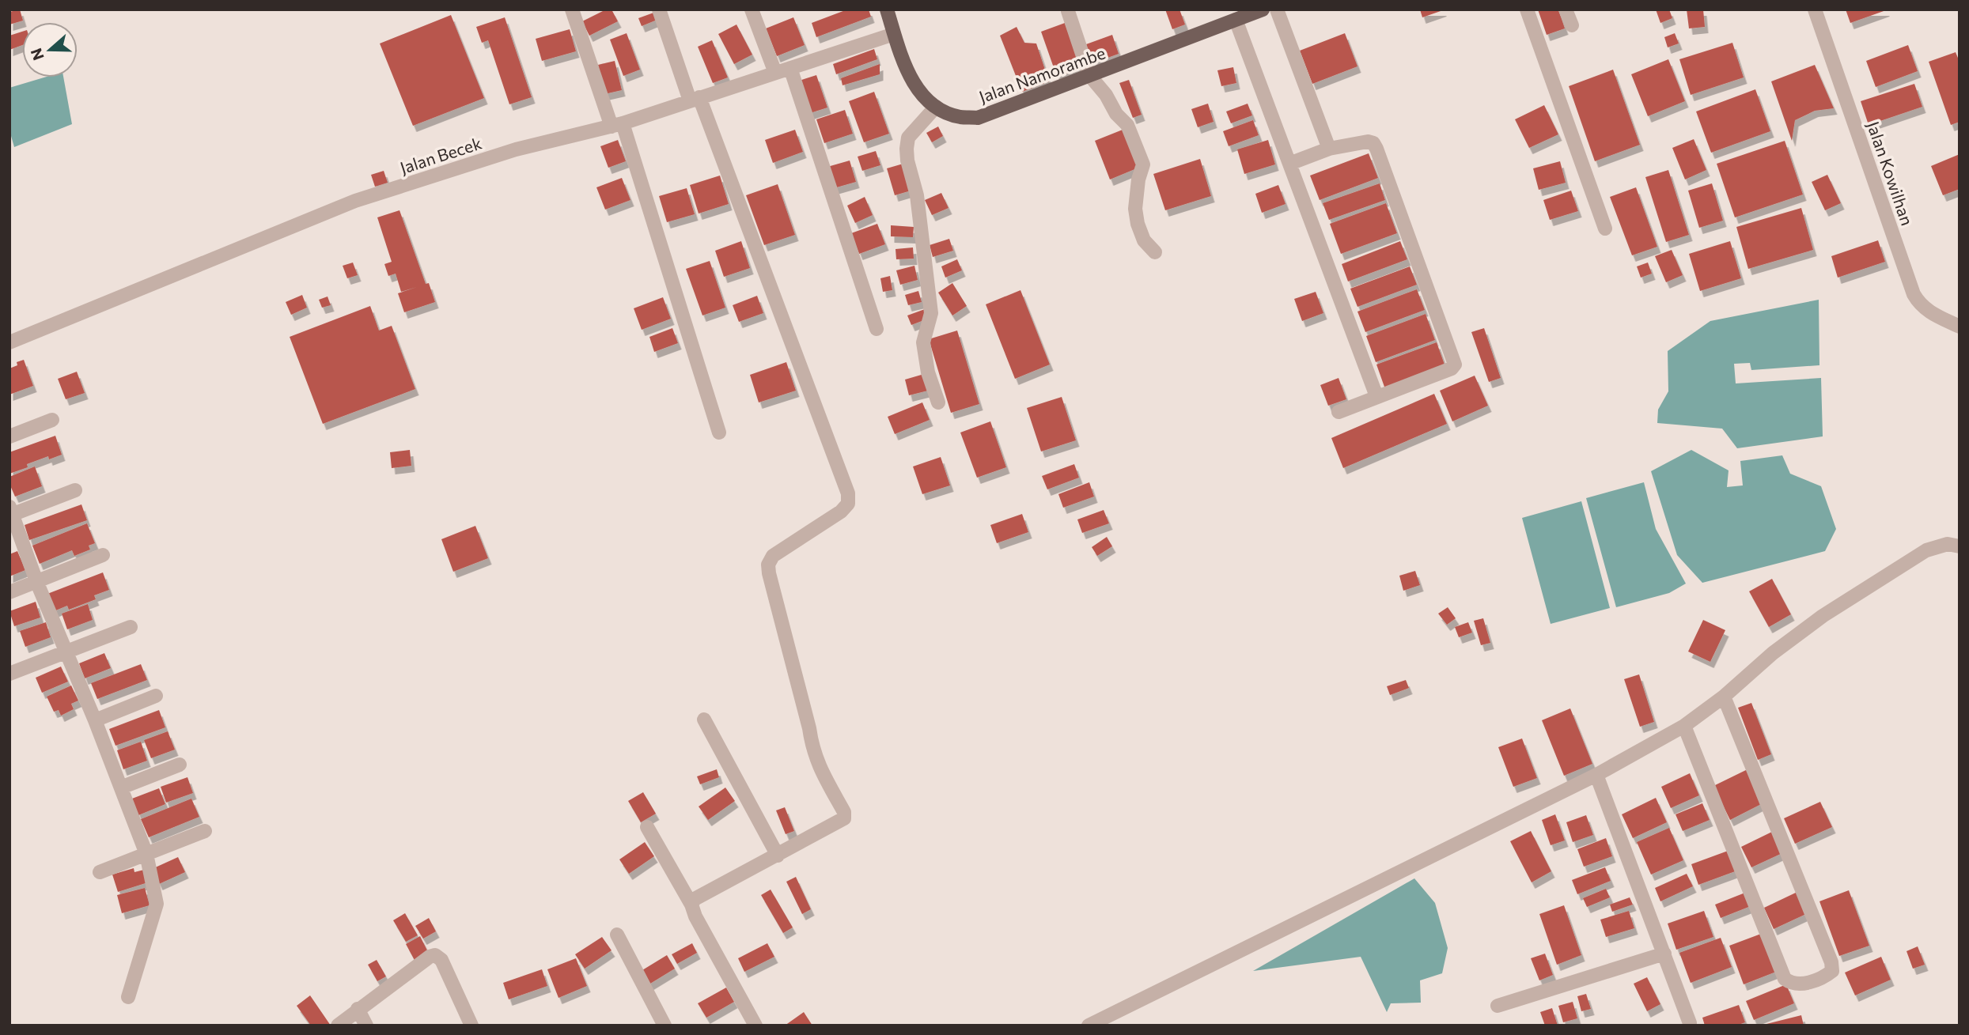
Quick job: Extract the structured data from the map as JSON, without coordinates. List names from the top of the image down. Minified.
{"streets":{"main road":["Jalan Namorambe"],"street":["Jalan Becek","Jalan Kowilhan"]},"crossings":[["Jalan Namorambe","Jalan Becek"]],"north":"left"}
